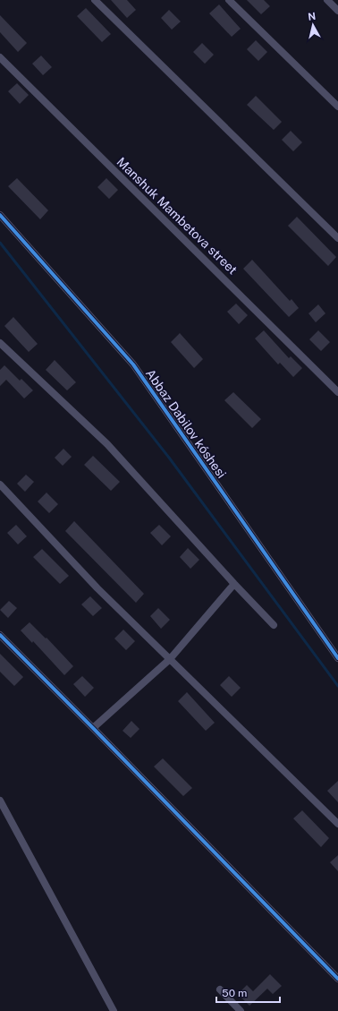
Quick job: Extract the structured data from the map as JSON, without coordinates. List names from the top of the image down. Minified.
{"streets":{"street":["Manshuk Mambetova street","Abbaz Dabilov kóshesi"]},"scale_bar":"50 m","north":"top"}
